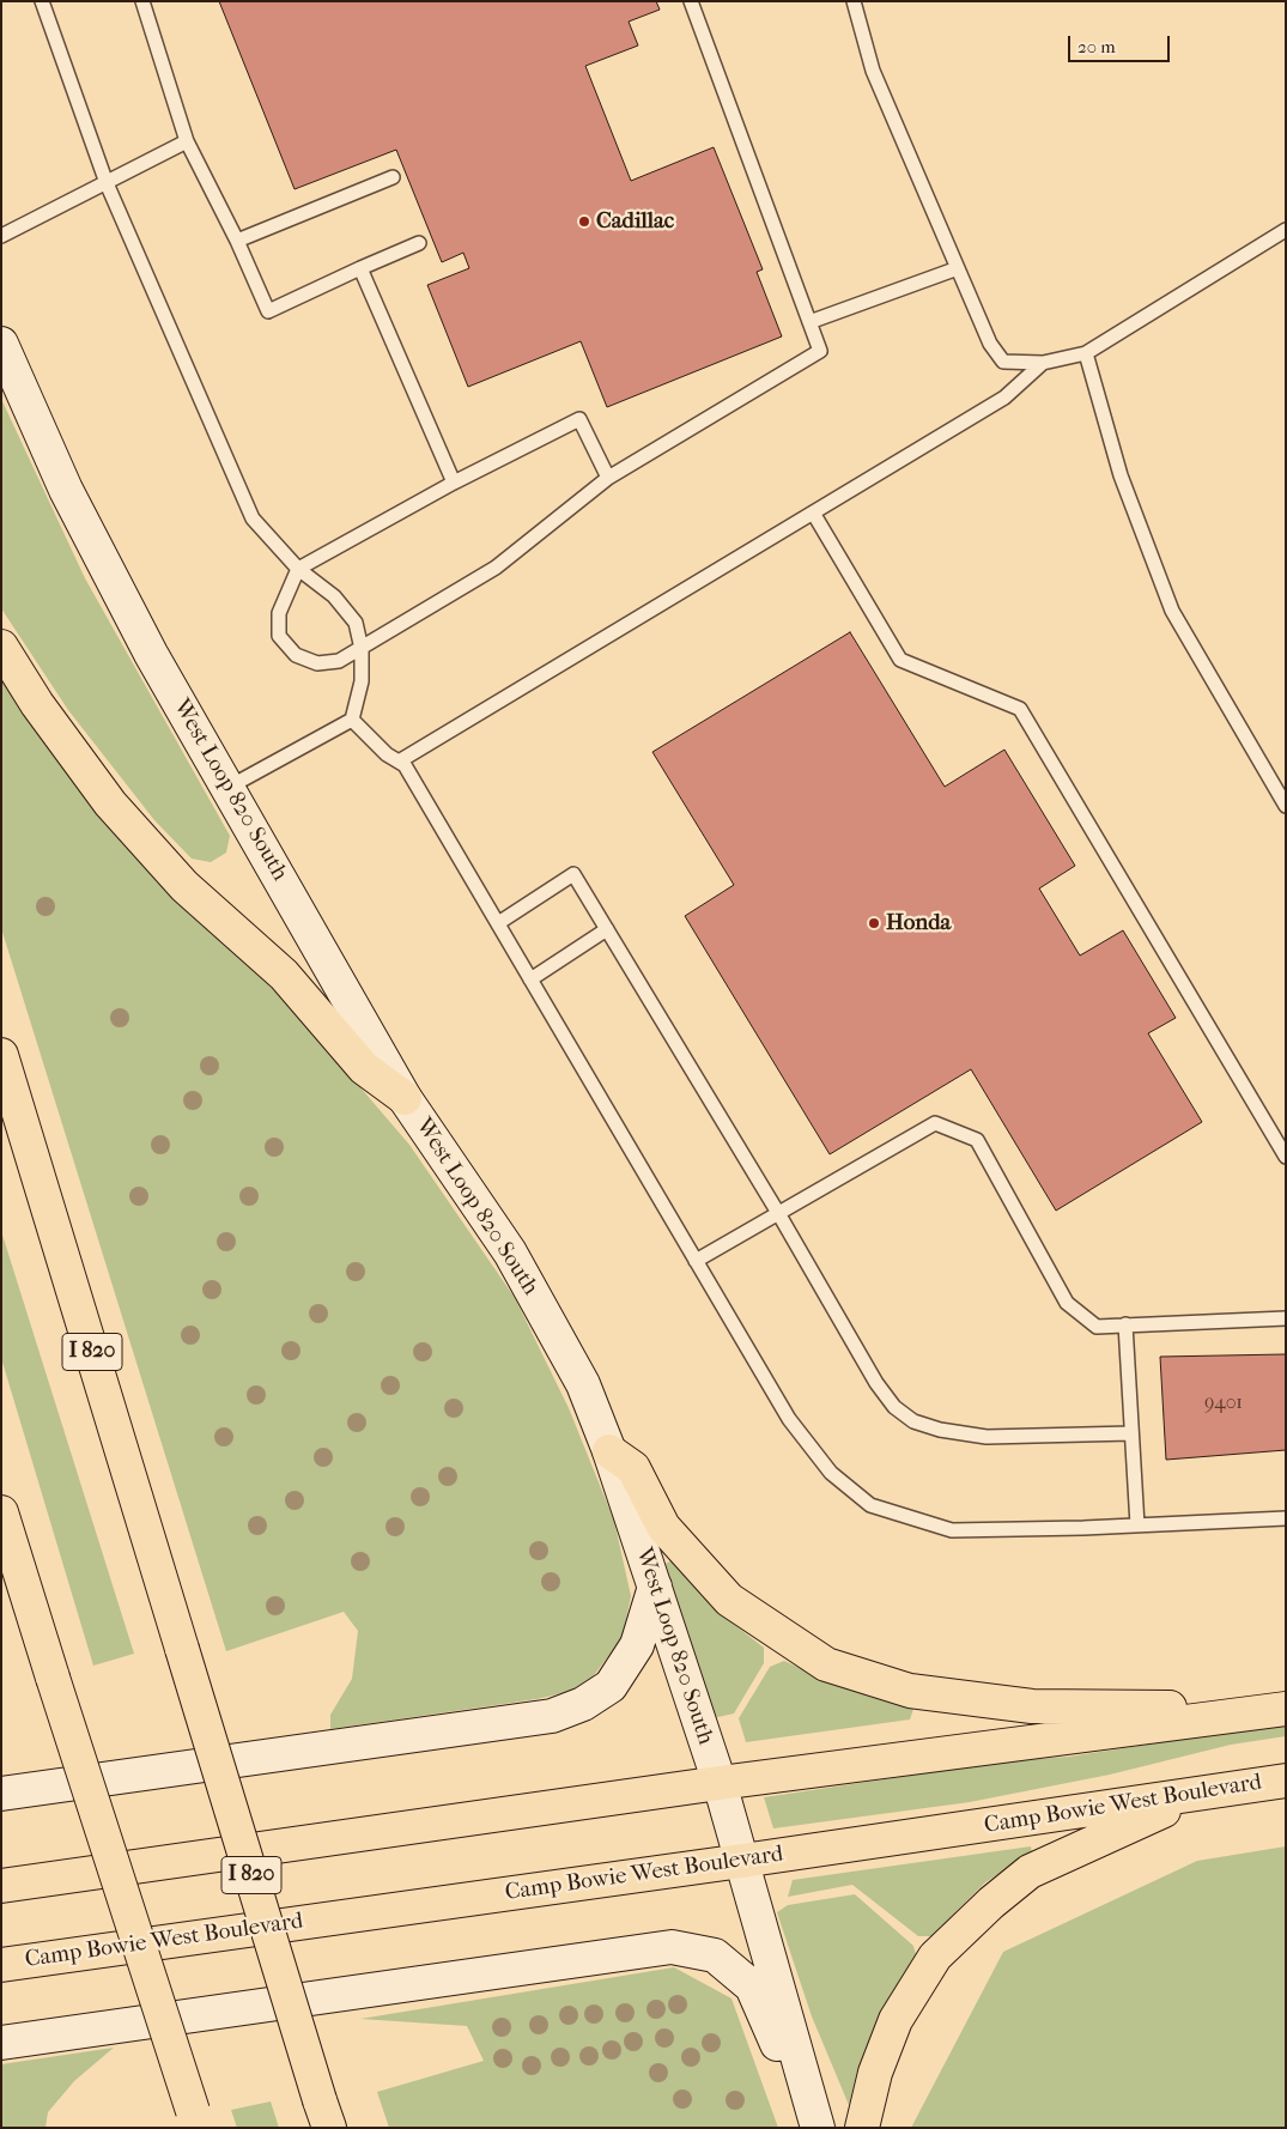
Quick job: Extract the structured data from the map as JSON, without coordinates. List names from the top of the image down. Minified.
{"streets":{"main road":["West Loop 820 South","I 820","Camp Bowie West Boulevard"]},"crossings":[["West Loop 820 South","Camp Bowie West Boulevard"]],"places":["Cadillac","Honda"],"house_numbers":["9401"],"scale_bar":"20 m"}
